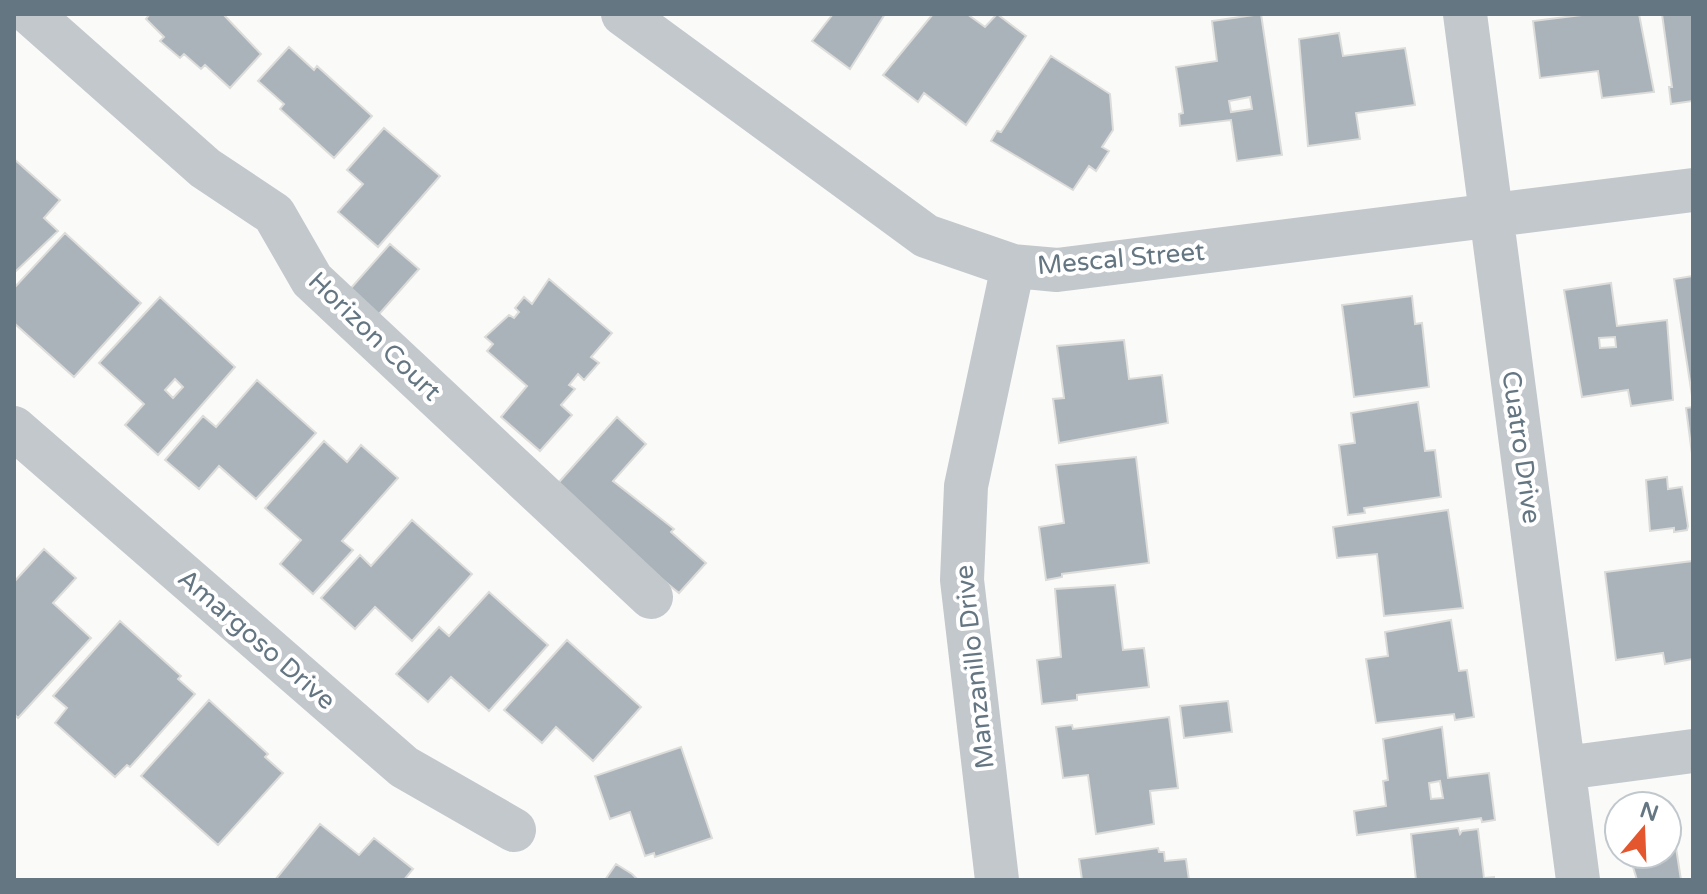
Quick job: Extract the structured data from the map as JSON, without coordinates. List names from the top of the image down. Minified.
{"streets":{"street":["Mescal Street","Horizon Court","Cuatro Drive","Amargoso Drive","Manzanillo Drive"]},"crossings":[["Mescal Street","Cuatro Drive"],["Mescal Street","Manzanillo Drive"]],"north":"top"}
